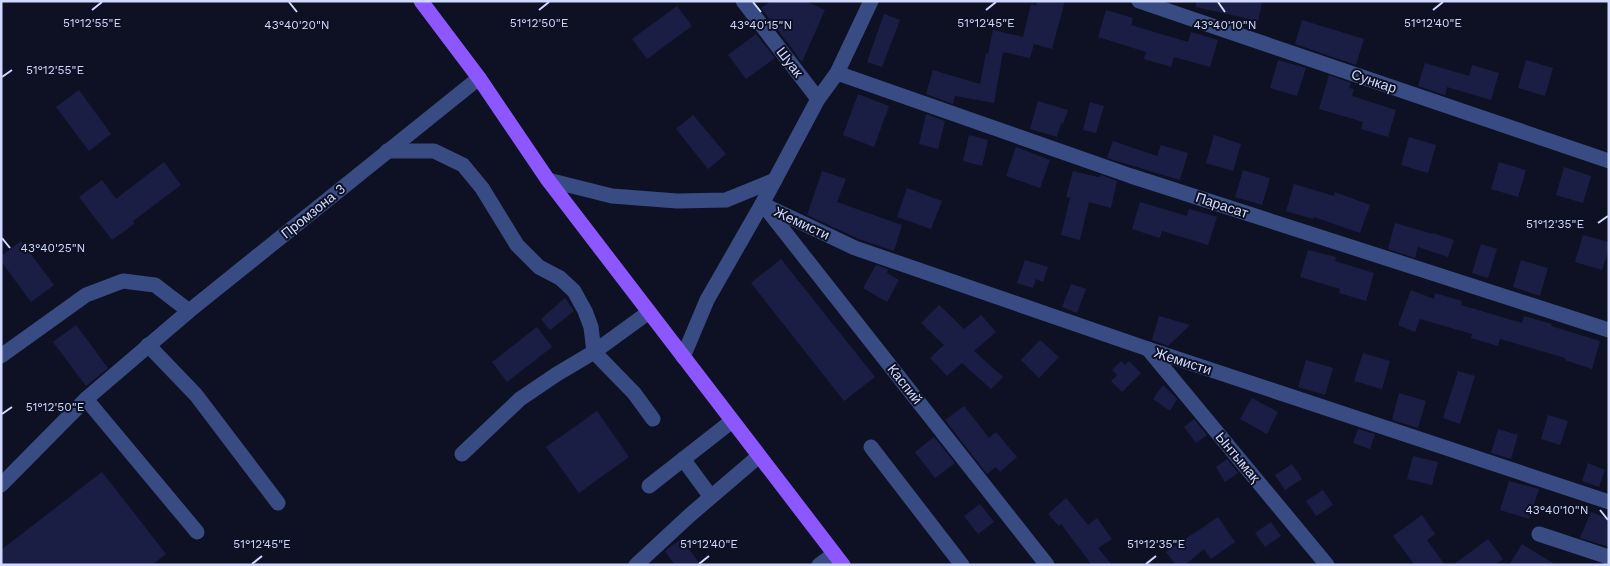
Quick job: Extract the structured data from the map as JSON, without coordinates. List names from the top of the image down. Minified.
{"streets":{"street":["Шуак","Сункар","Парасат","Промзона 3","Жемисти","Каспий","Ынтымақ"]},"crossings":[["Жемисти","Каспий"],["Жемисти","Ынтымақ"]],"coordinates":["51°12'45\"E","51°12'40\"E","51°12'55\"E","51°12'50\"E","43°40'20\"N","43°40'15\"N","43°40'10\"N","51°12'35\"E","43°40'25\"N"]}
